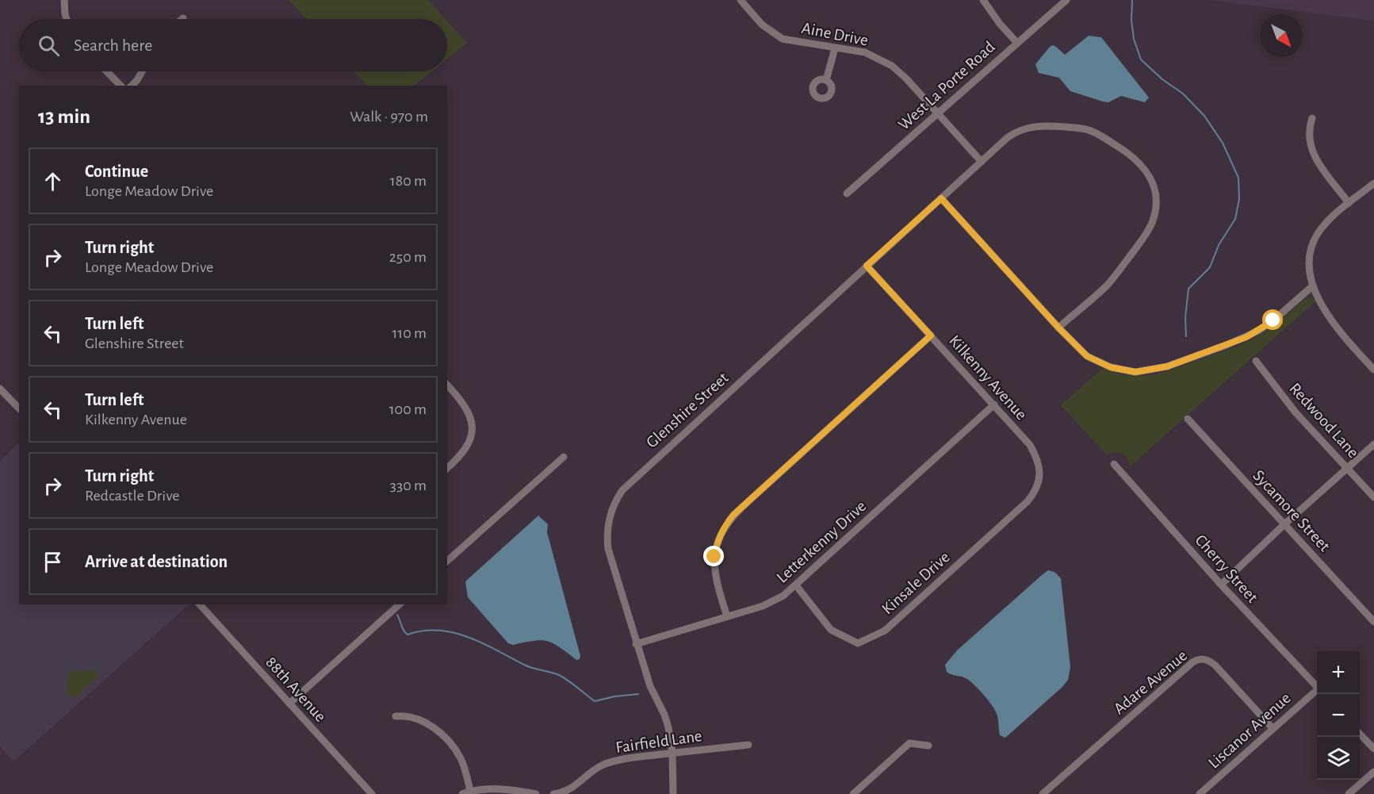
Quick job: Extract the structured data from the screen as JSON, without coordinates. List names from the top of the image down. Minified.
{"streets":{"street":["Aine Drive","West La Porte Road","Kilkenny Avenue","Glenshire Street","Redwood Lane","Sycamore Street","Letterkenny Drive","Cherry Street","Kinsale Drive","Adare Avenue","88th Avenue","Liscanor Avenue","Fairfield Lane"]},"crossings":[["Aine Drive","West La Porte Road"],["Aine Drive","Glenshire Street"],["Kilkenny Avenue","Glenshire Street"],["Kilkenny Avenue","Letterkenny Drive"],["Kilkenny Avenue","Kinsale Drive"],["Glenshire Street","Letterkenny Drive"],["Glenshire Street","Fairfield Lane"],["Letterkenny Drive","Kinsale Drive"],["Adare Avenue","Liscanor Avenue"]],"north":"bottom right","page":{"search":"Search here","heading":["13 min","Walk · 970 m"],"list":[["Continue","Longe Meadow Drive","180 m"],["Turn right","Longe Meadow Drive","250 m"],["Turn left","Glenshire Street","110 m"],["Turn left","Kilkenny Avenue","100 m"],["Turn right","Redcastle Drive","330 m"],"Arrive at destination"],"map_buttons":["+","−"]}}
